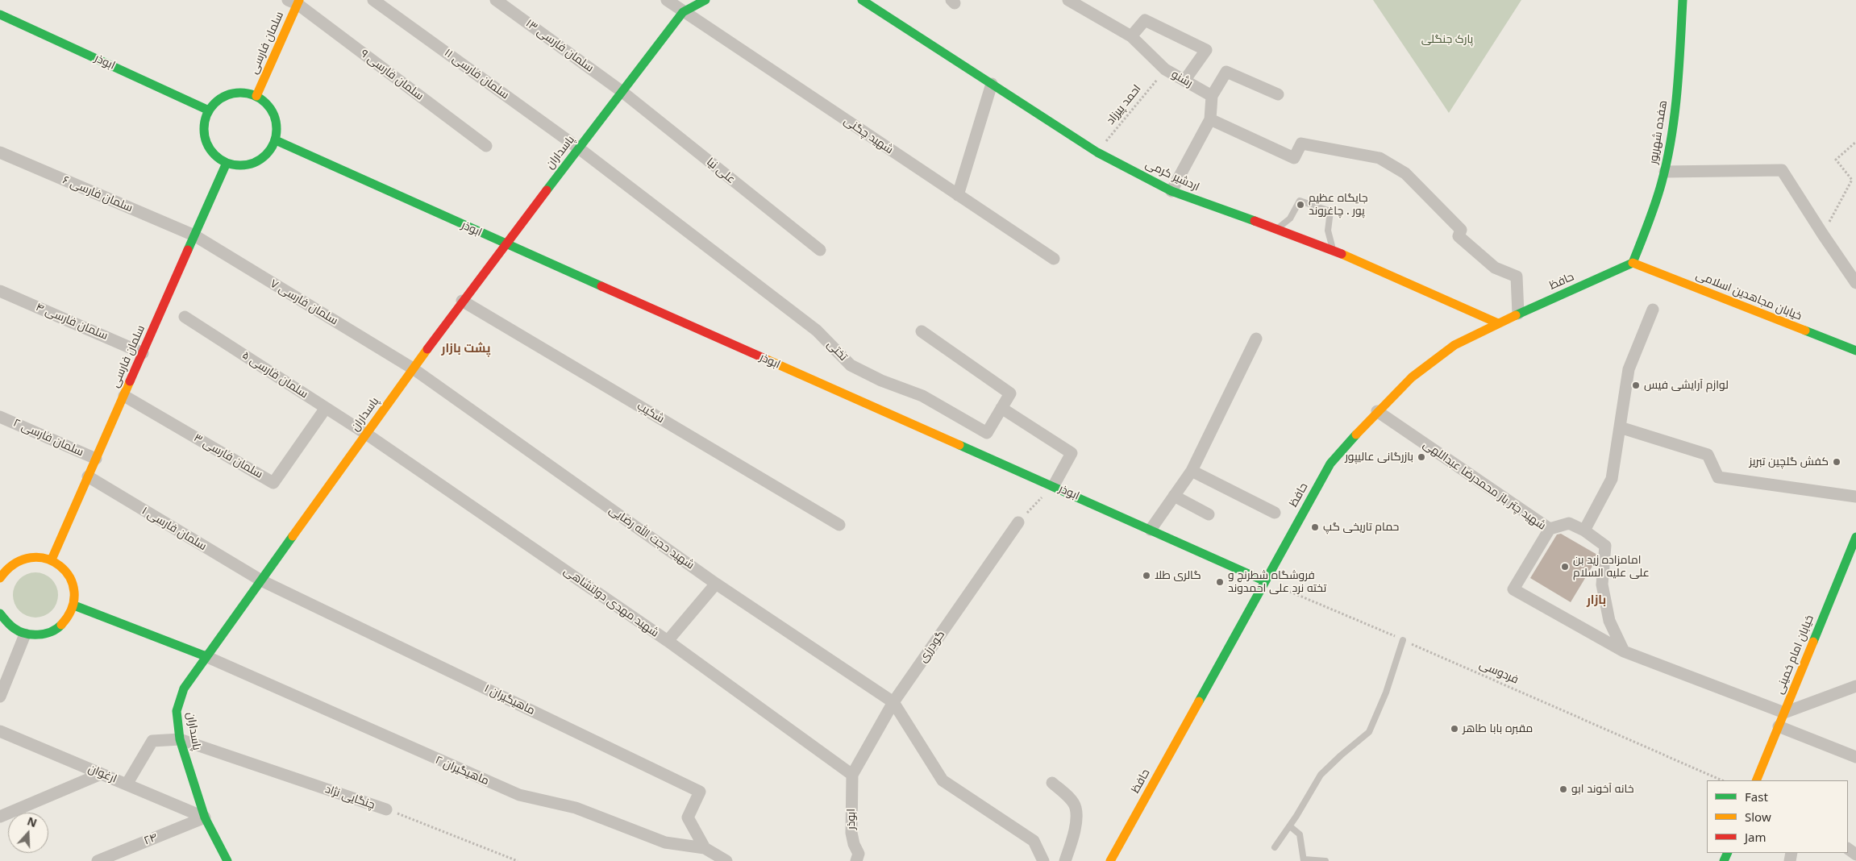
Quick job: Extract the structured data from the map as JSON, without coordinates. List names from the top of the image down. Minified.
{"streets":{"main road":["سلمان فارسی","ابوذر","هفده شهریور","پاسداران","اردشیر کرمی","حافظ","خیابان مجاهدین اسلامی","خیابان امام خمینی"],"street":["سلمان فارسی ۱۳","سلمان فارسی ۱۱","سلمان فارسی ۹","رشنو","شهید چگنی","علی نیا","سلمان فارسی ۶","سلمان فارسی ۷","سلمان فارسی ۴","تختی","سلمان فارسی ۵","شکیب","سلمان فارسی ۲","سلمان فارسی ۳","شهید چتر باز محمدرضا عبداللهی","سلمان فارسی ۱","شهید حجت الله رضایی","شهید مهدی دولتشاهی","گودرزی","ماهیگیران ۱","ماهیگیران ۲","ارغوان","چنگایی نژاد","۲۴"],"path":["احمد پیرزاد","فردوسی"]},"crossings":[["سلمان فارسی","ابوذر"],["سلمان فارسی","سلمان فارسی ۹"],["سلمان فارسی","سلمان فارسی ۶"],["سلمان فارسی","سلمان فارسی ۷"],["سلمان فارسی","سلمان فارسی ۴"],["سلمان فارسی","سلمان فارسی ۲"],["سلمان فارسی","سلمان فارسی ۳"],["سلمان فارسی","سلمان فارسی ۱"],["سلمان فارسی ۱۳","پاسداران"],["سلمان فارسی ۱۳","علی نیا"],["ابوذر","پاسداران"],["ابوذر","حافظ"],["ابوذر","شهید مهدی دولتشاهی"],["ابوذر","گودرزی"],["ابوذر","فردوسی"],["سلمان فارسی ۱۱","پاسداران"],["سلمان فارسی ۱۱","تختی"],["رشنو","احمد پیرزاد"],["احمد پیرزاد","اردشیر کرمی"],["هفده شهریور","حافظ"],["هفده شهریور","خیابان مجاهدین اسلامی"],["شهید چگنی","پاسداران"],["پاسداران","علی نیا"],["پاسداران","سلمان فارسی ۷"],["پاسداران","تختی"],["پاسداران","سلمان فارسی ۵"],["پاسداران","شکیب"],["پاسداران","سلمان فارسی ۱"],["پاسداران","شهید حجت الله رضایی"],["پاسداران","شهید مهدی دولتشاهی"],["پاسداران","ماهیگیران ۱"],["پاسداران","ماهیگیران ۲"],["پاسداران","ارغوان"],["پاسداران","چنگایی نژاد"],["پاسداران","۲۴"],["اردشیر کرمی","حافظ"],["سلمان فارسی ۶","سلمان فارسی ۷"],["حافظ","خیابان مجاهدین اسلامی"],["حافظ","شهید چتر باز محمدرضا عبداللهی"],["حافظ","فردوسی"],["سلمان فارسی ۷","شهید حجت الله رضایی"],["سلمان فارسی ۵","سلمان فارسی ۳"],["سلمان فارسی ۵","شهید مهدی دولتشاهی"],["شهید چتر باز محمدرضا عبداللهی","خیابان امام خمینی"],["سلمان فارسی ۱","ماهیگیران ۱"],["شهید حجت الله رضایی","گودرزی"],["شهید مهدی دولتشاهی","گودرزی"],["ماهیگیران ۱","ماهیگیران ۲"],["ارغوان","۲۴"]],"districts":["پشت بازار","بازار"],"parks":["پارک جنگلی"],"places":["جایگاه عظیم پور . چاغروند","لوازم آرایشی فیس","بازرگانی عالیپور","کفش گلچین تبریز","حمام تاریخی گپ","امامزاده زید بن علی علیه السلام","گالری طلا","فروشگاه شطرنج و تخته نرد علی احمدوند","مقبره بابا طاهر","خانه آخوند ابو"],"legend":["Fast","Slow","Jam"],"north":"top"}
